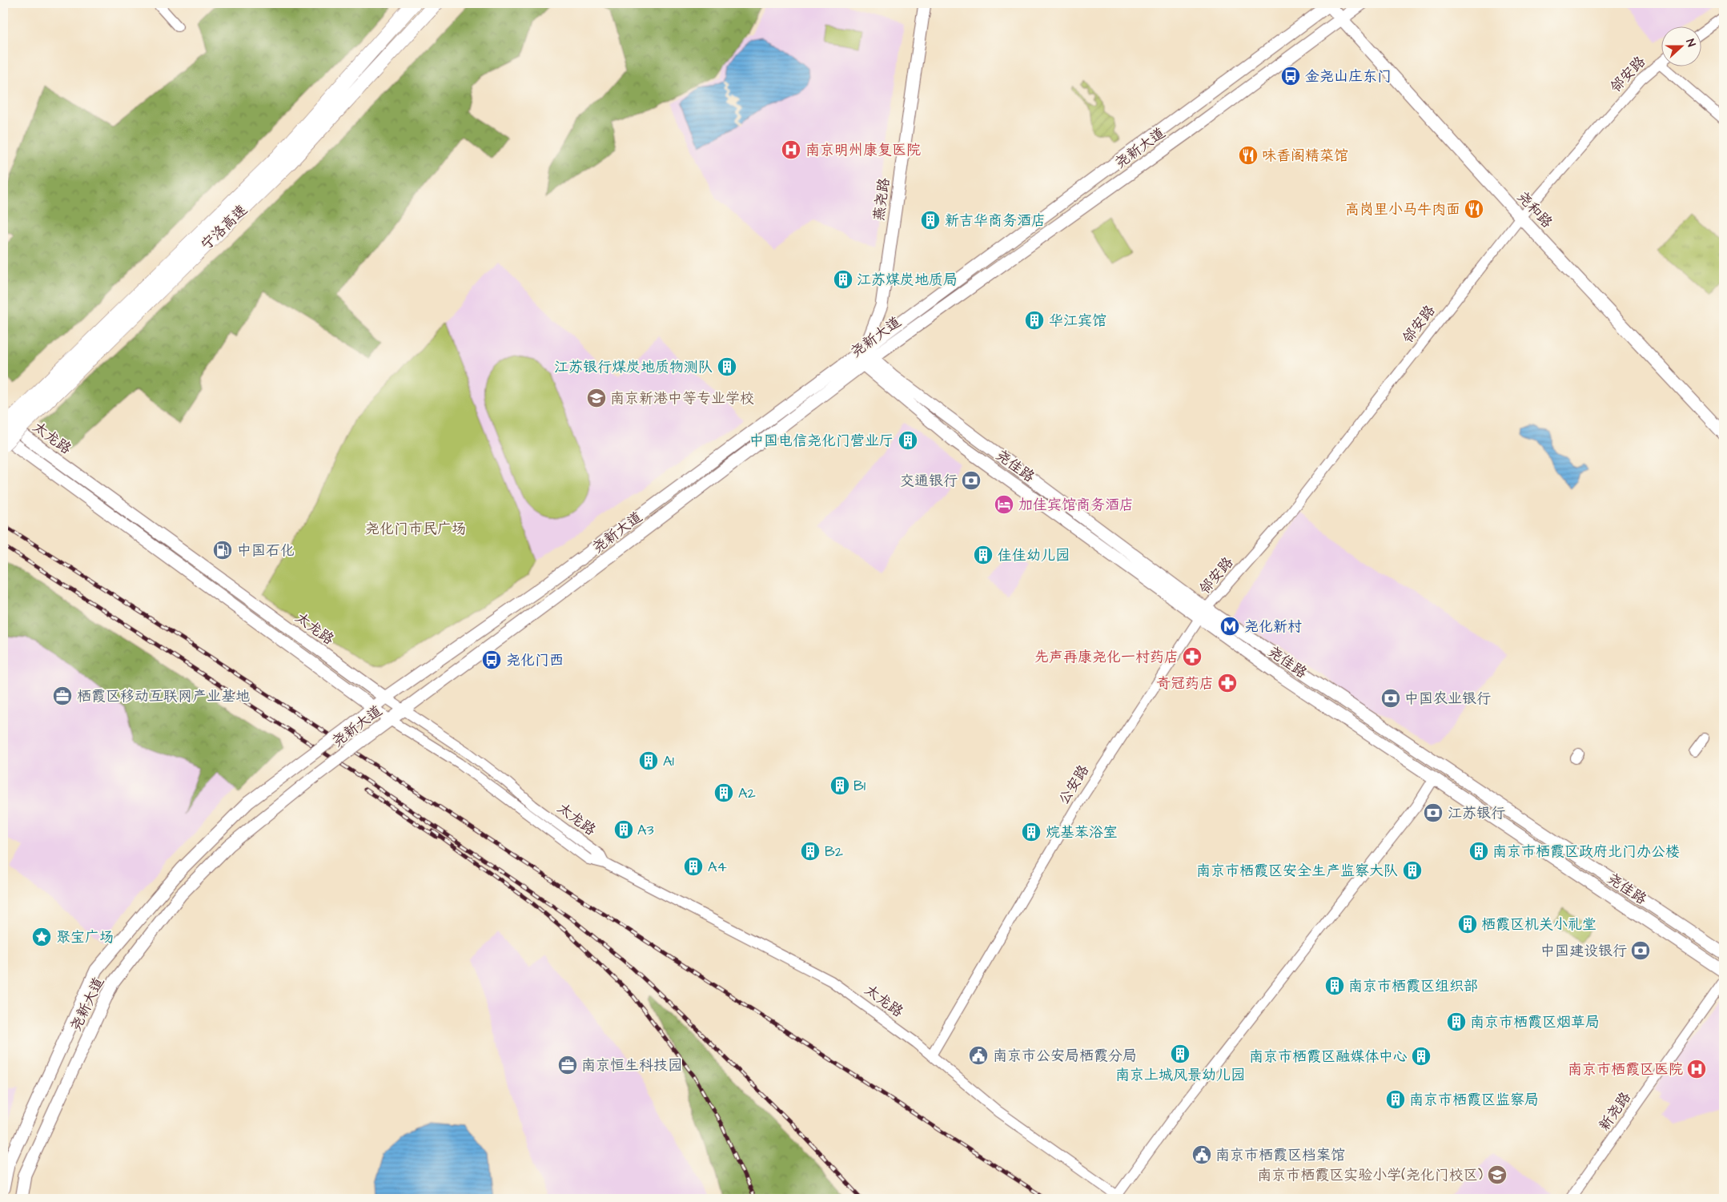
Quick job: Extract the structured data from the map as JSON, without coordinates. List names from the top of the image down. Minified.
{"streets":{"highway":["宁洛高速"],"main road":["尧新大道","燕尧路","尧和路","太龙路","尧佳路"],"street":["邻安路","公安路","新尧路"]},"crossings":[["邻安路","尧和路"],["邻安路","尧佳路"],["邻安路","公安路"],["尧新大道","燕尧路"],["尧新大道","尧和路"],["尧新大道","太龙路"],["尧新大道","尧佳路"],["燕尧路","尧佳路"],["太龙路","公安路"],["尧佳路","公安路"]],"parks":["尧化门市民广场"],"places":{"bus stop":["金尧山庄东门","尧化门西"],"hospital":["南京明州康复医院","南京市栖霞区医院"],"restaurant":["味香阁精菜馆","高岗里小马牛肉面"],"building":["新吉华商务酒店","江苏煤炭地质局","华江宾馆","江苏银行煤炭地质物测队","中国电信尧化门营业厅","佳佳幼儿园","A1","B1","A2","A3","烷基苯浴室","B2","南京市栖霞区政府北门办公楼","A4","南京市栖霞区安全生产监察大队","栖霞区机关小礼堂","南京市栖霞区组织部","南京市栖霞区烟草局","南京上城风景幼儿园","南京市栖霞区融媒体中心","南京市栖霞区监察局"],"school or university":["南京新港中等专业学校","南京市栖霞区实验小学(尧化门校区)"],"bank":["交通银行","中国农业银行","江苏银行","中国建设银行"],"hotel":["加佳宾馆商务酒店"],"fuel station":["中国石化"],"metro station":["尧化新村"],"pharmacy":["先声再康尧化一村药店","奇冠药店"],"office":["栖霞区移动互联网产业基地","南京恒生科技园"],"place":["聚宝广场"],"public building":["南京市公安局栖霞分局","南京市栖霞区档案馆"]},"north":"right"}
